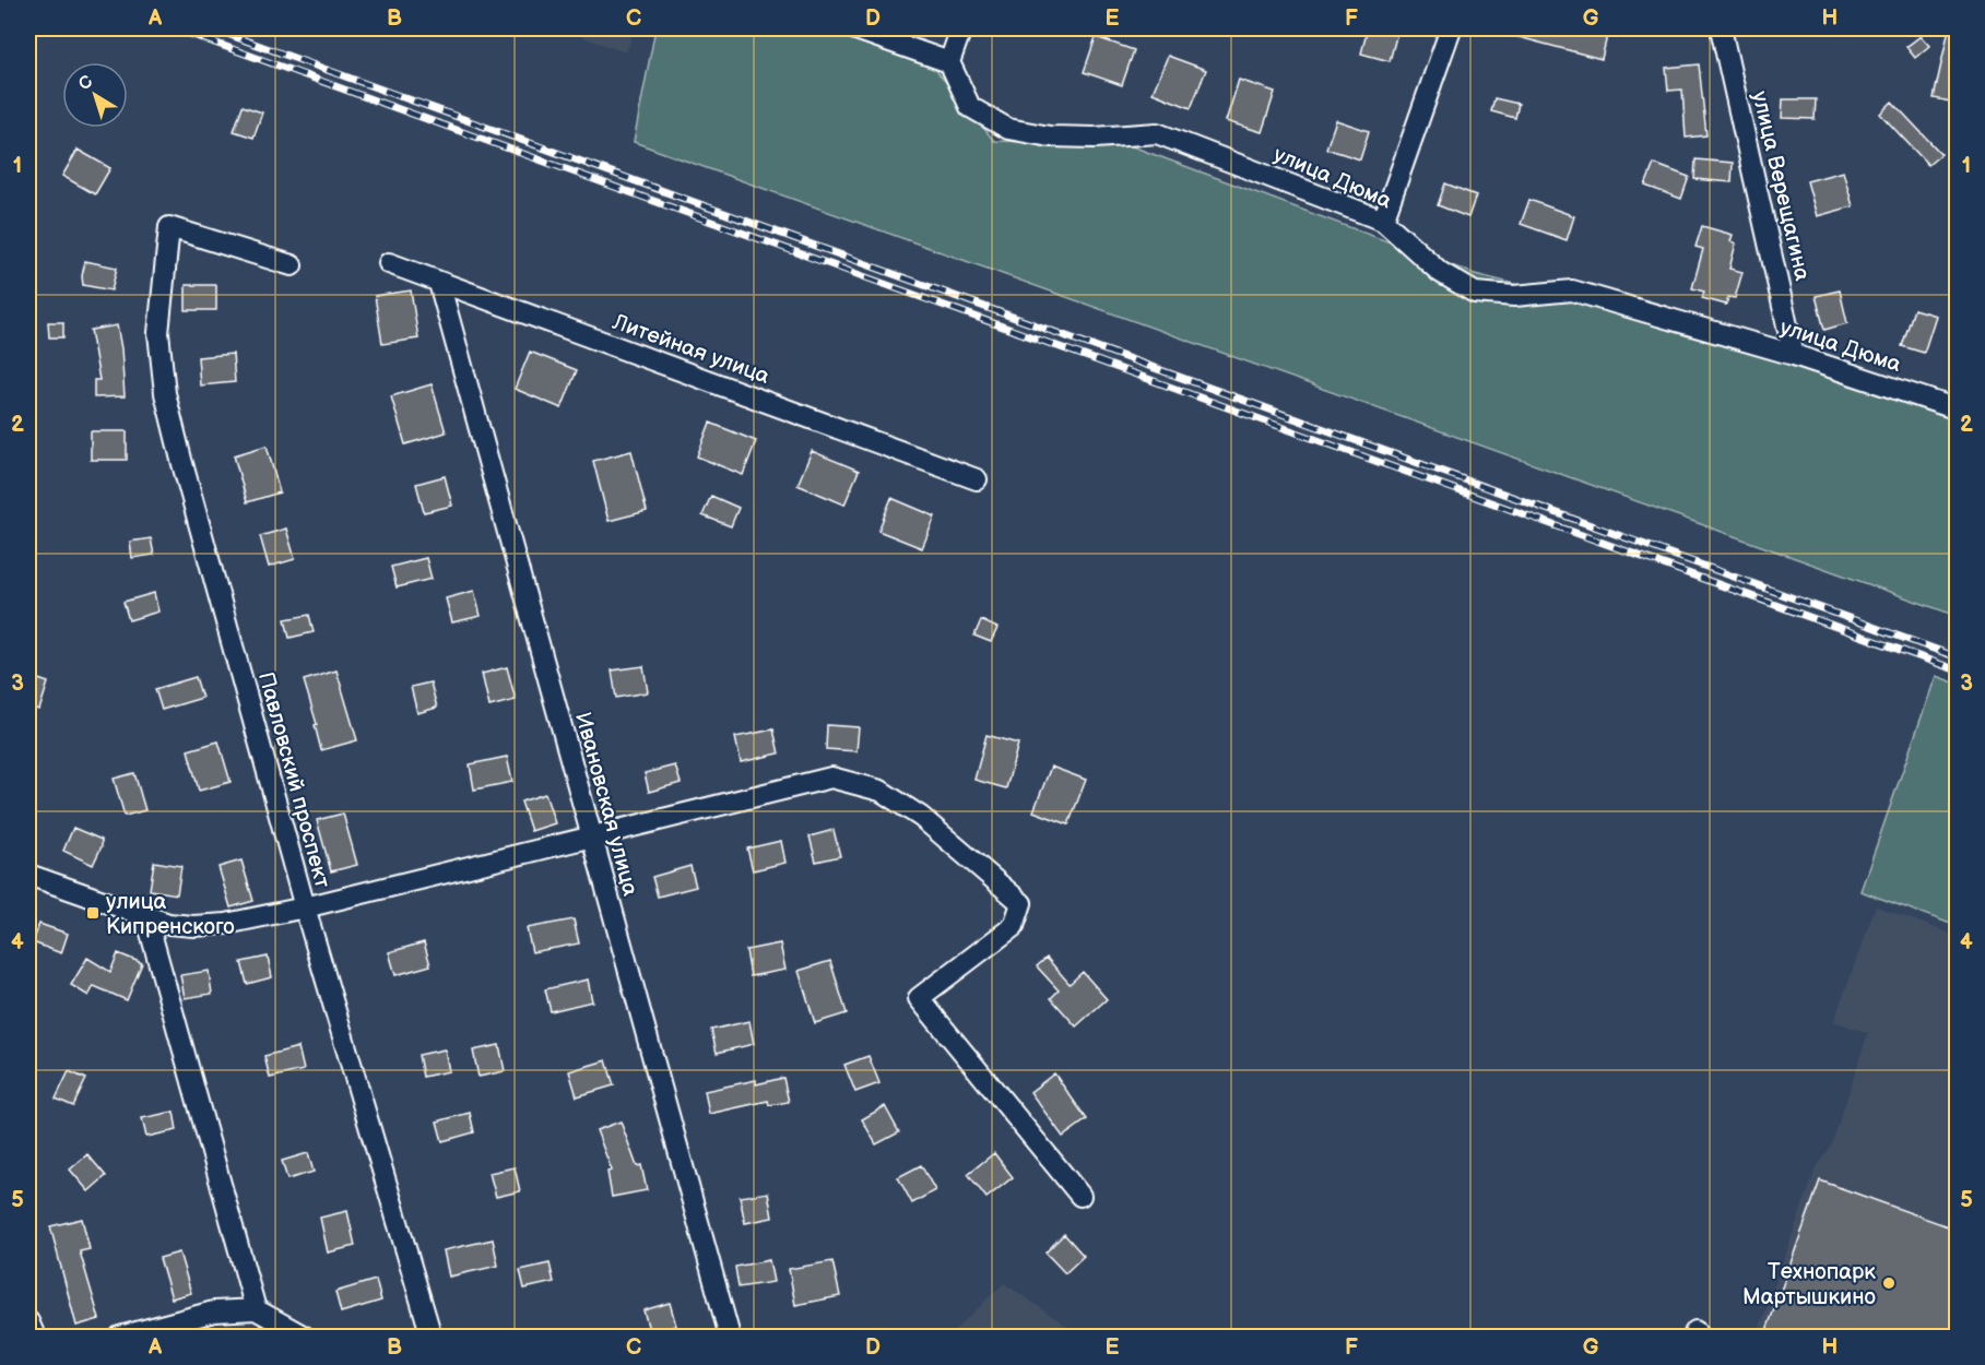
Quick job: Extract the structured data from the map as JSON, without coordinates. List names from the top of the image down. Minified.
{"streets":{"street":["улица Дюма","улица Верещагина","Литейная улица","Павловский проспект","Ивановская улица"]},"crossings":[["улица Дюма","улица Верещагина"],["Литейная улица","Ивановская улица"]],"places":{"transit":["улица Кипренского"],"other":["Технопарк Мартышкино"]},"north":"top left","grid":{"columns":["A","B","C","D","E","F","G","H"],"rows":["1","2","3","4","5"]}}
